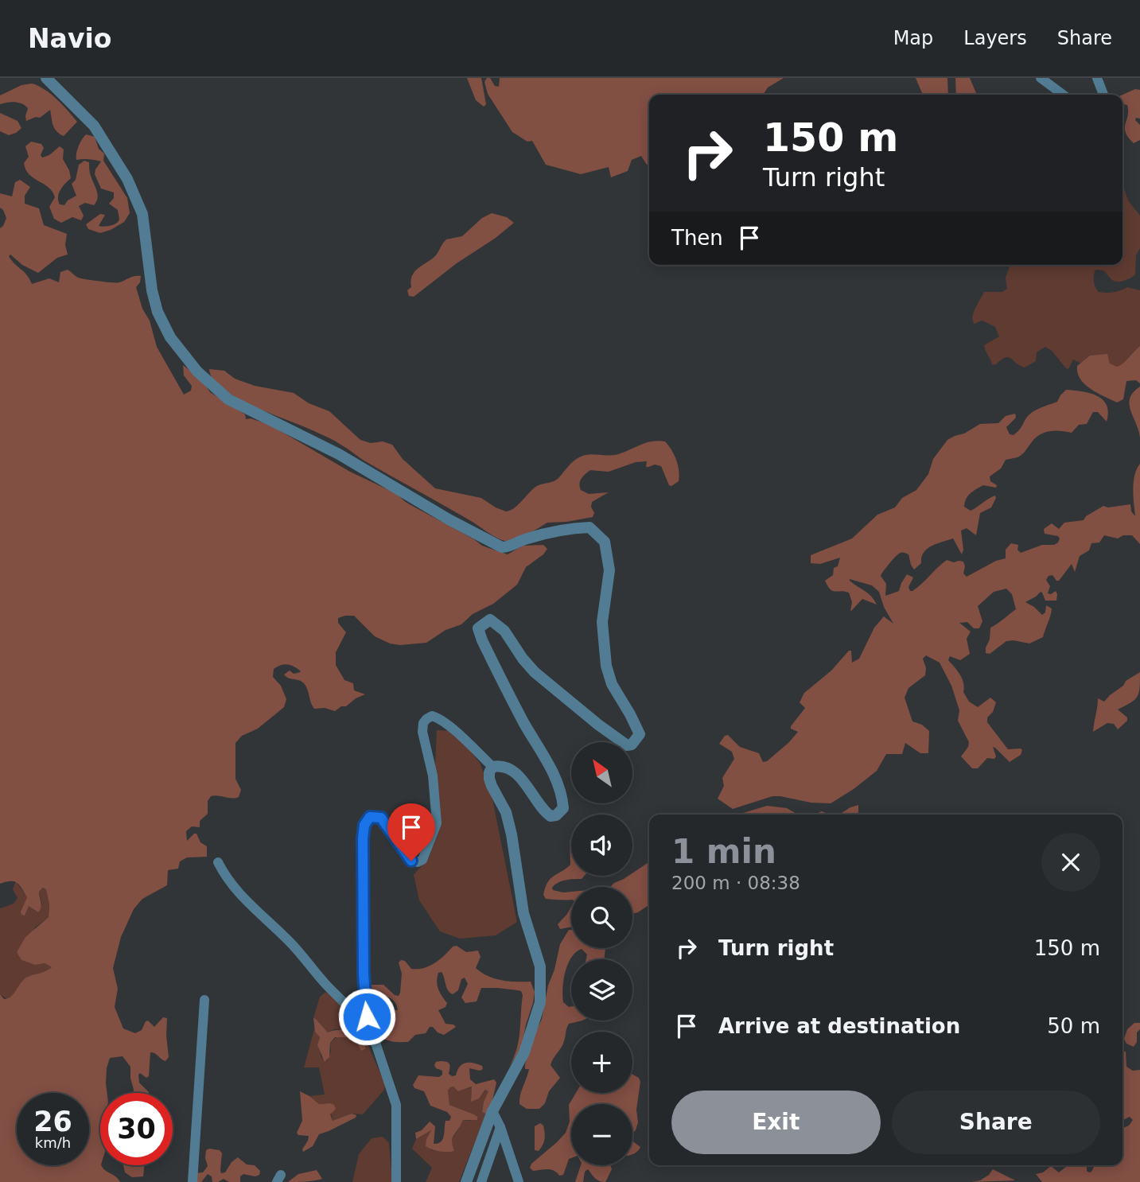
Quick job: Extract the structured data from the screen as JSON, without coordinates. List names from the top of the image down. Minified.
{"north":"top left","page":{"header":"Navio","nav":["Map","Layers","Share"],"turn":["150 m","Turn right"],"then":"Then","map_buttons":["+","−"],"heading":["1 min","200 m · 08:38"],"list":[{"name":"Turn right","value":"150 m"},{"name":"Arrive at destination","value":"50 m"}],"buttons":["Exit","Share"],"speed":"26 km/h","limit":"30"}}
